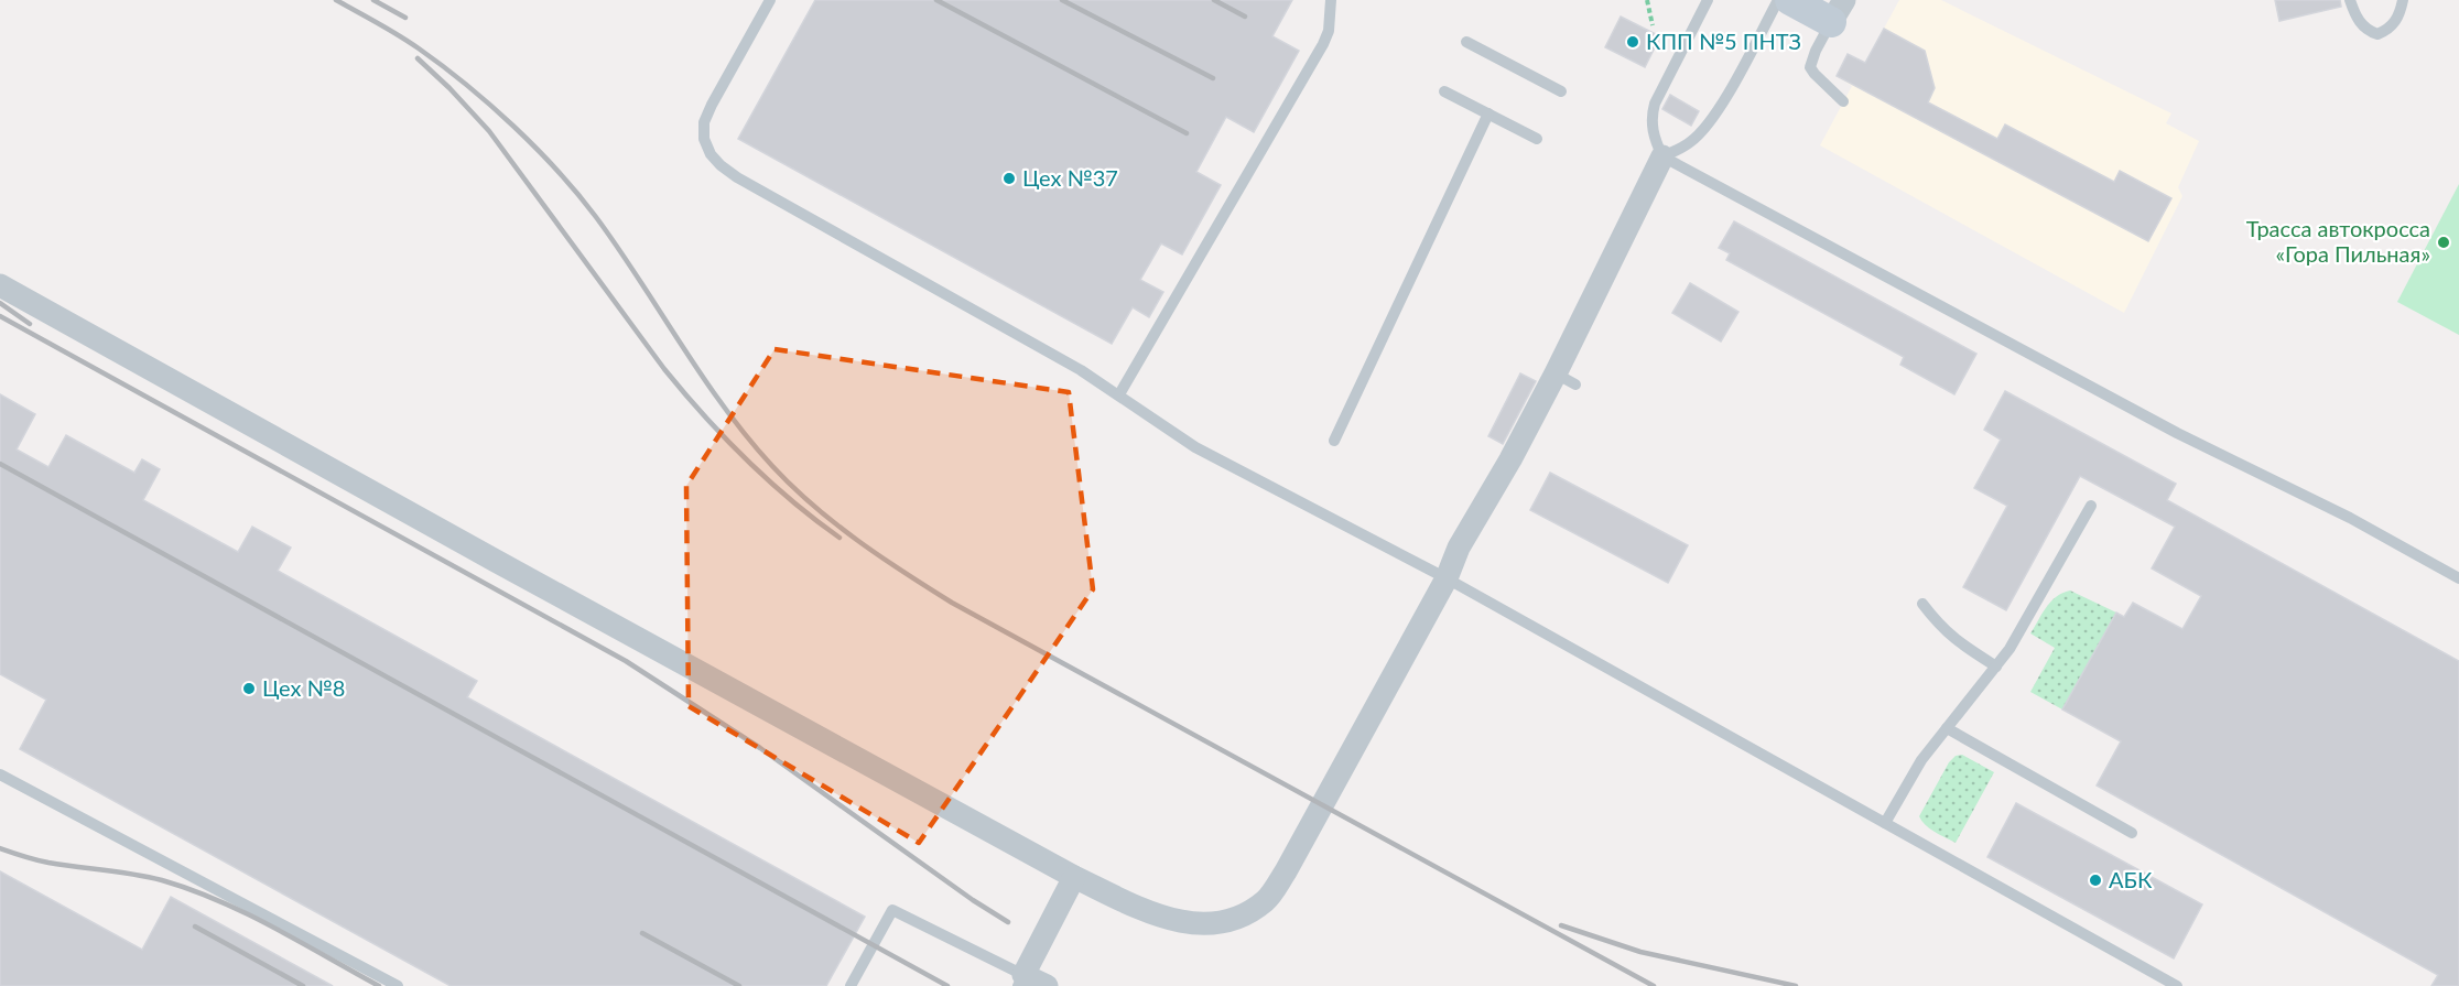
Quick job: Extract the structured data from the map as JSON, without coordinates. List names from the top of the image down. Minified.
{"places":["КПП №5 ПНТЗ","Цех №37","Трасса автокросса «Гора Пильная»","Цех №8","АБК"]}
